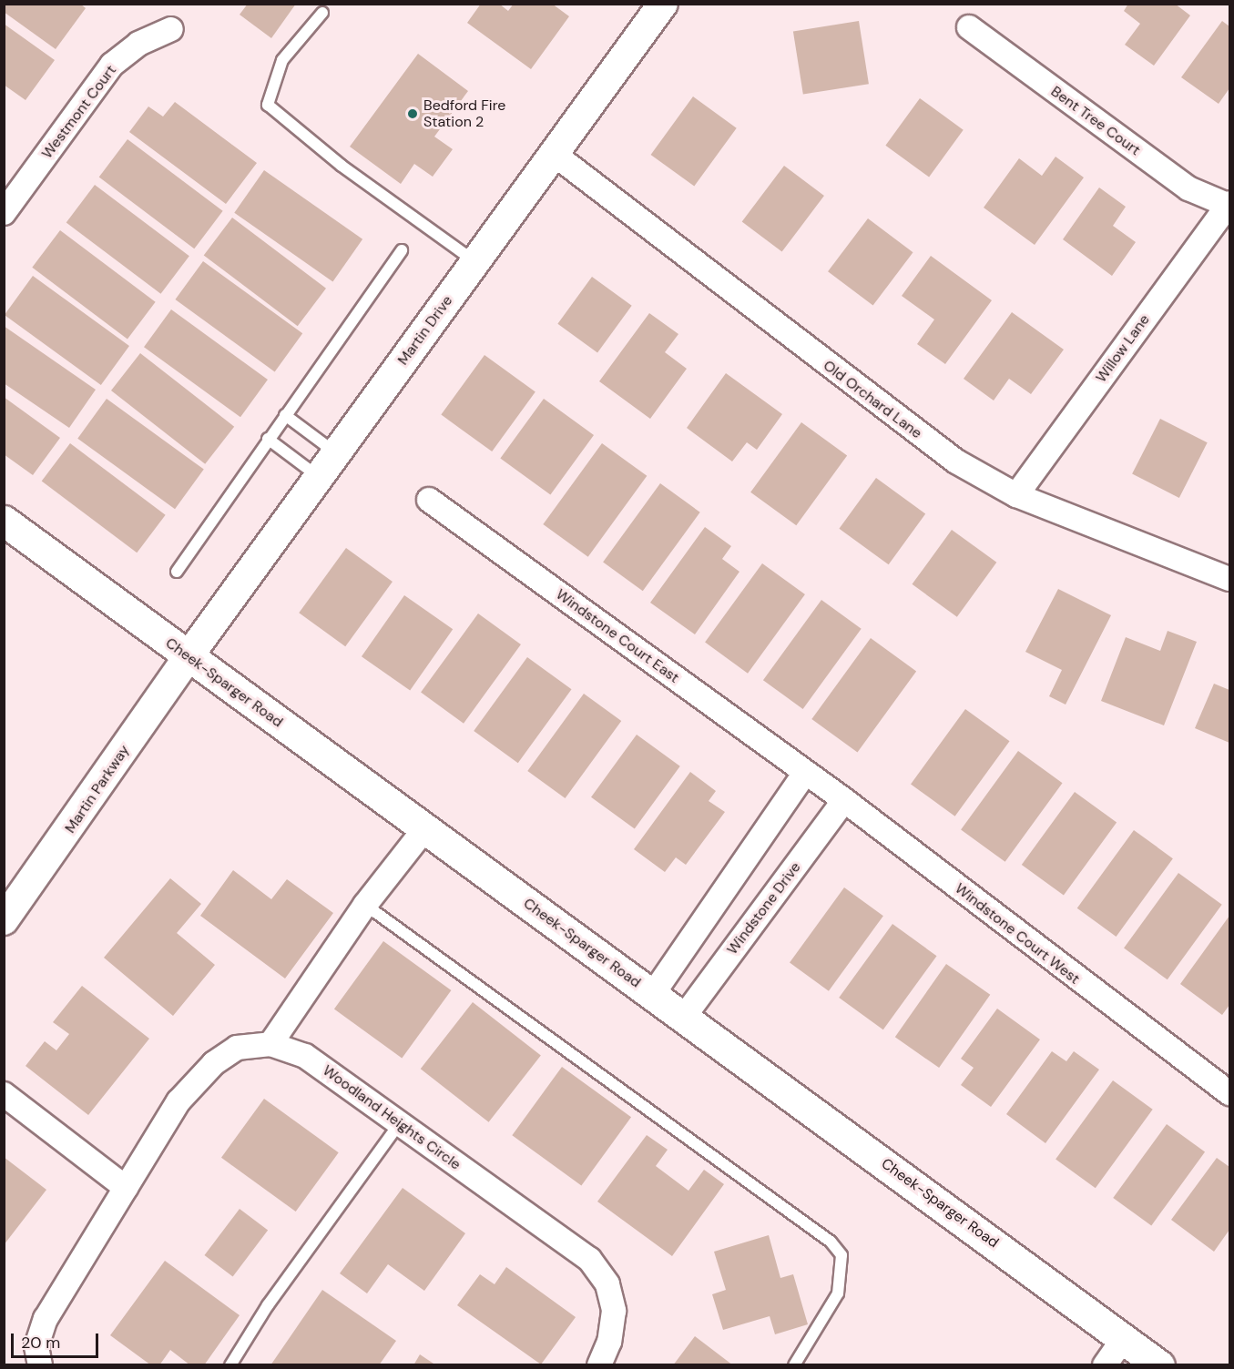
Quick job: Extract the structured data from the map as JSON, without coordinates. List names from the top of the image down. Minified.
{"streets":{"main road":["Cheek-Sparger Road"],"street":["Westmont Court","Bent Tree Court","Martin Drive","Willow Lane","Old Orchard Lane","Windstone Court East","Martin Parkway","Windstone Drive","Windstone Court West","Woodland Heights Circle"]},"crossings":[["Bent Tree Court","Willow Lane"],["Martin Drive","Old Orchard Lane"],["Martin Drive","Cheek-Sparger Road"],["Martin Drive","Martin Parkway"],["Willow Lane","Old Orchard Lane"],["Windstone Court East","Windstone Court West"],["Cheek-Sparger Road","Martin Parkway"],["Cheek-Sparger Road","Windstone Drive"],["Windstone Drive","Windstone Court West"]],"places":["Bedford Fire Station 2"],"scale_bar":"20 m"}
